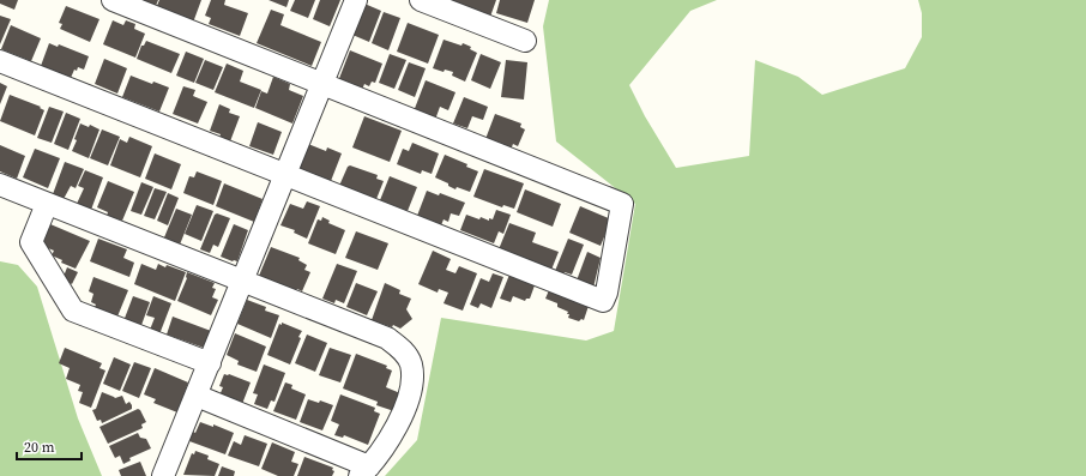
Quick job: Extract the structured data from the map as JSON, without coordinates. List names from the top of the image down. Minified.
{"scale_bar":"20 m"}
